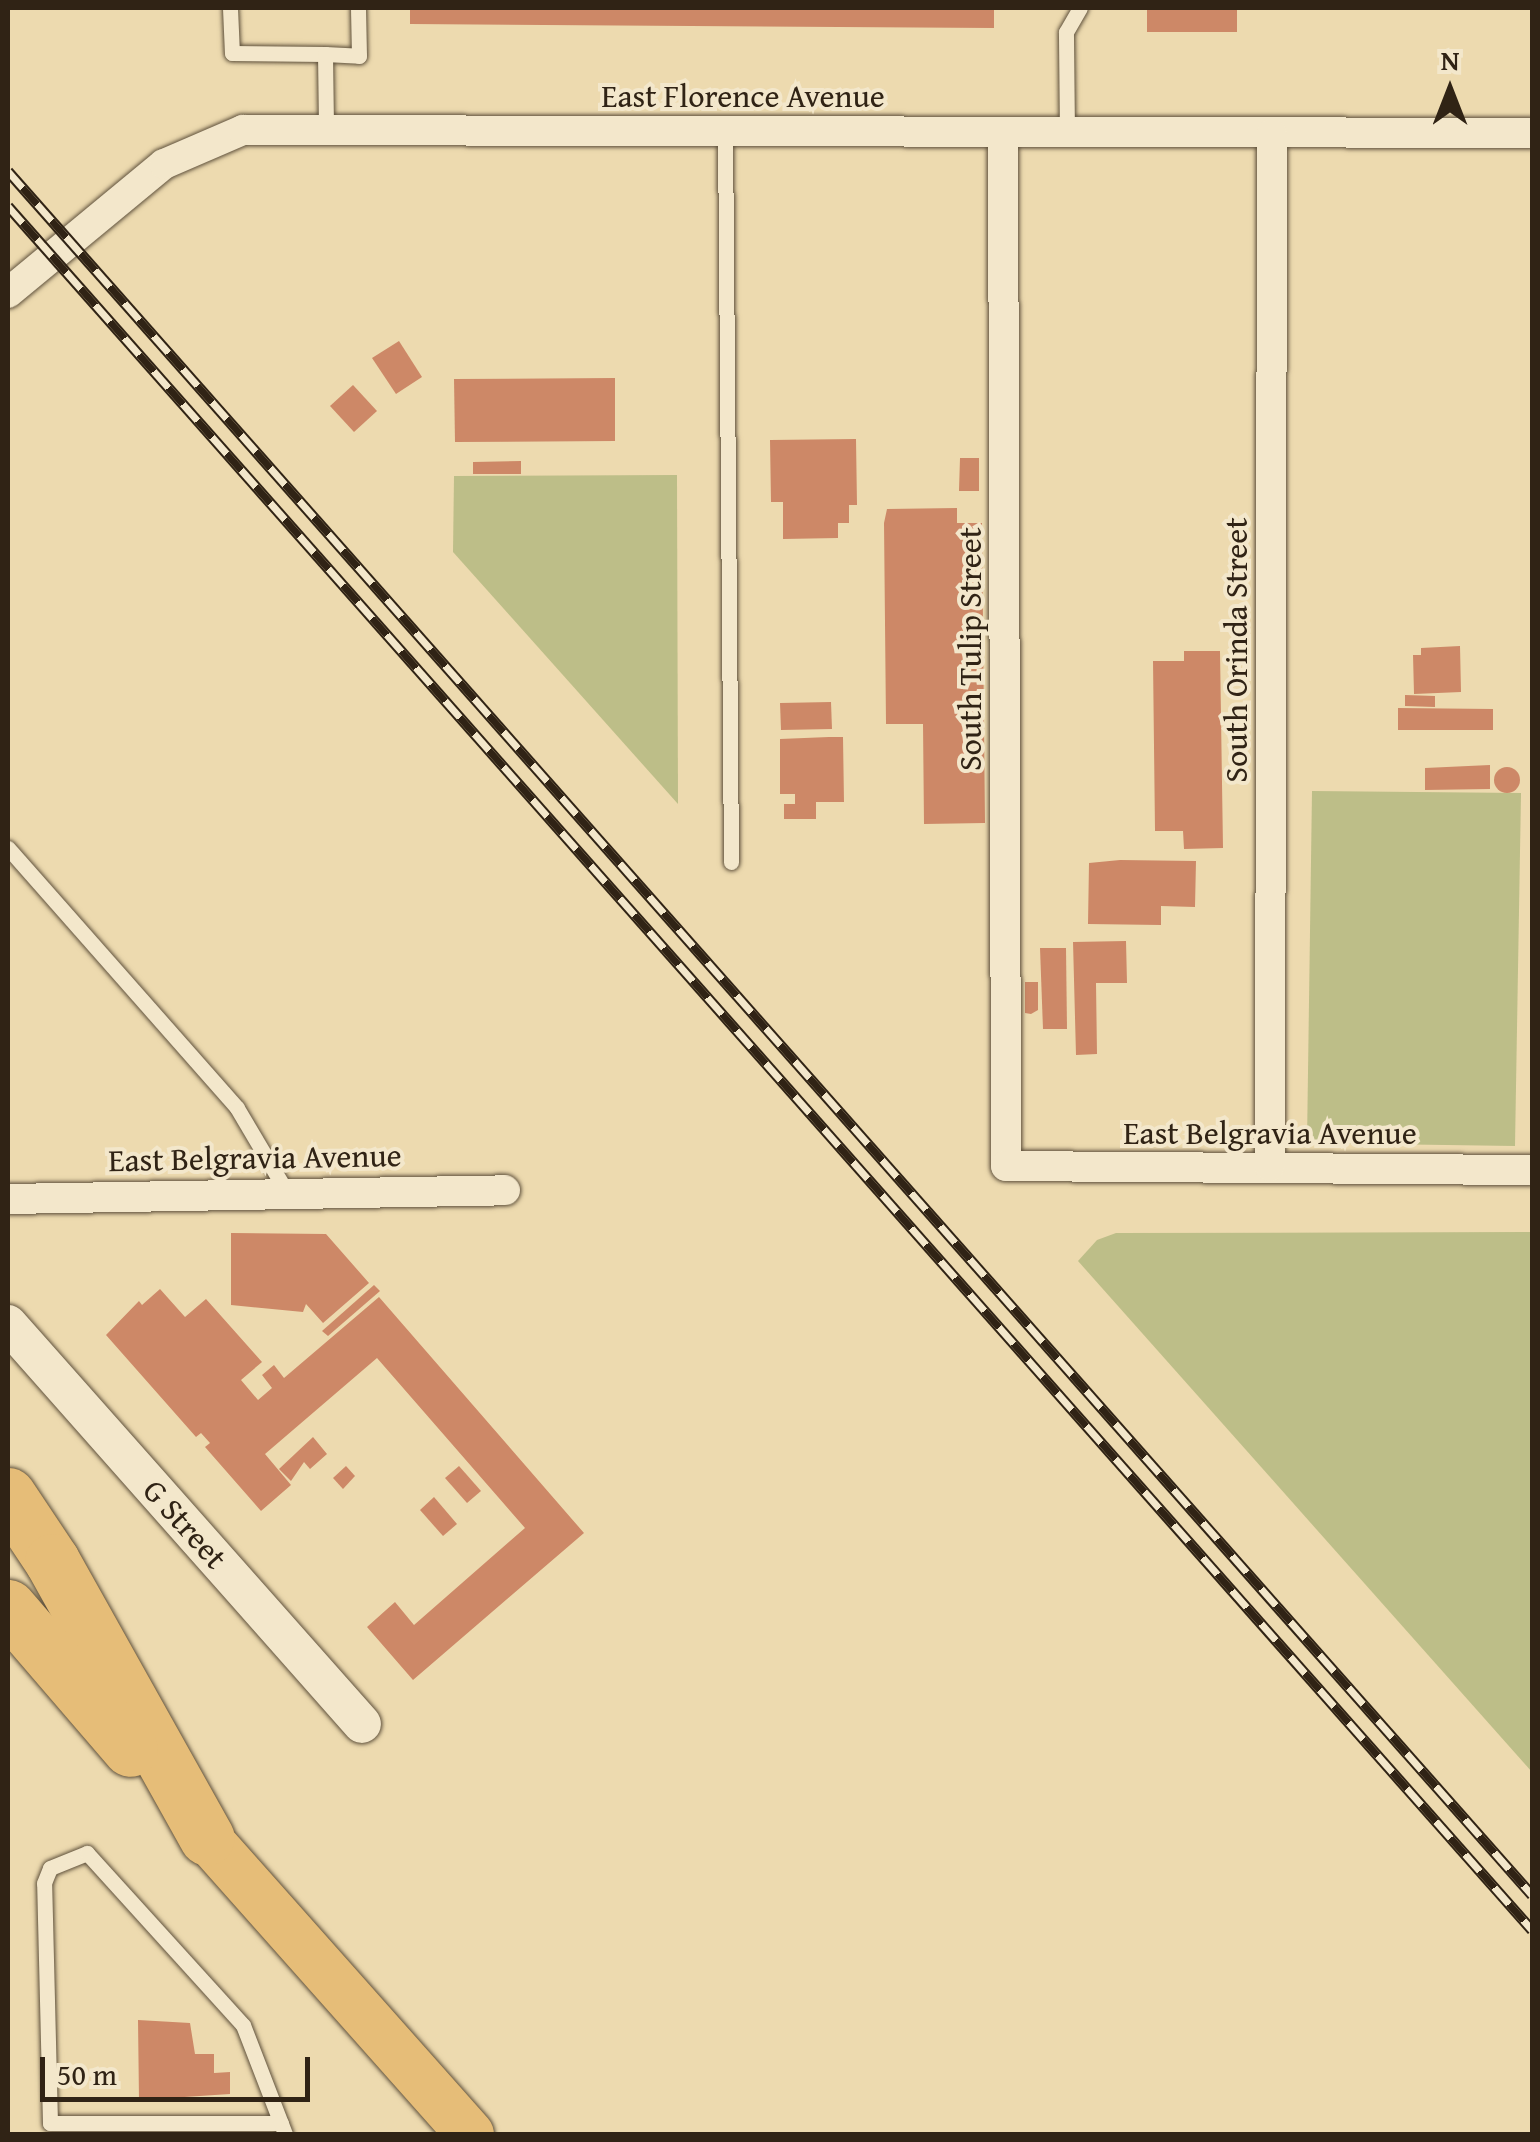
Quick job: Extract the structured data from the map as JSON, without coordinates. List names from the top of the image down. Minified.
{"streets":{"street":["East Florence Avenue","South Tulip Street","South Orinda Street","East Belgravia Avenue","G Street"]},"crossings":[["East Florence Avenue","South Tulip Street"],["East Florence Avenue","South Orinda Street"],["South Tulip Street","East Belgravia Avenue"],["South Orinda Street","East Belgravia Avenue"]],"scale_bar":"50 m","north":"top"}
